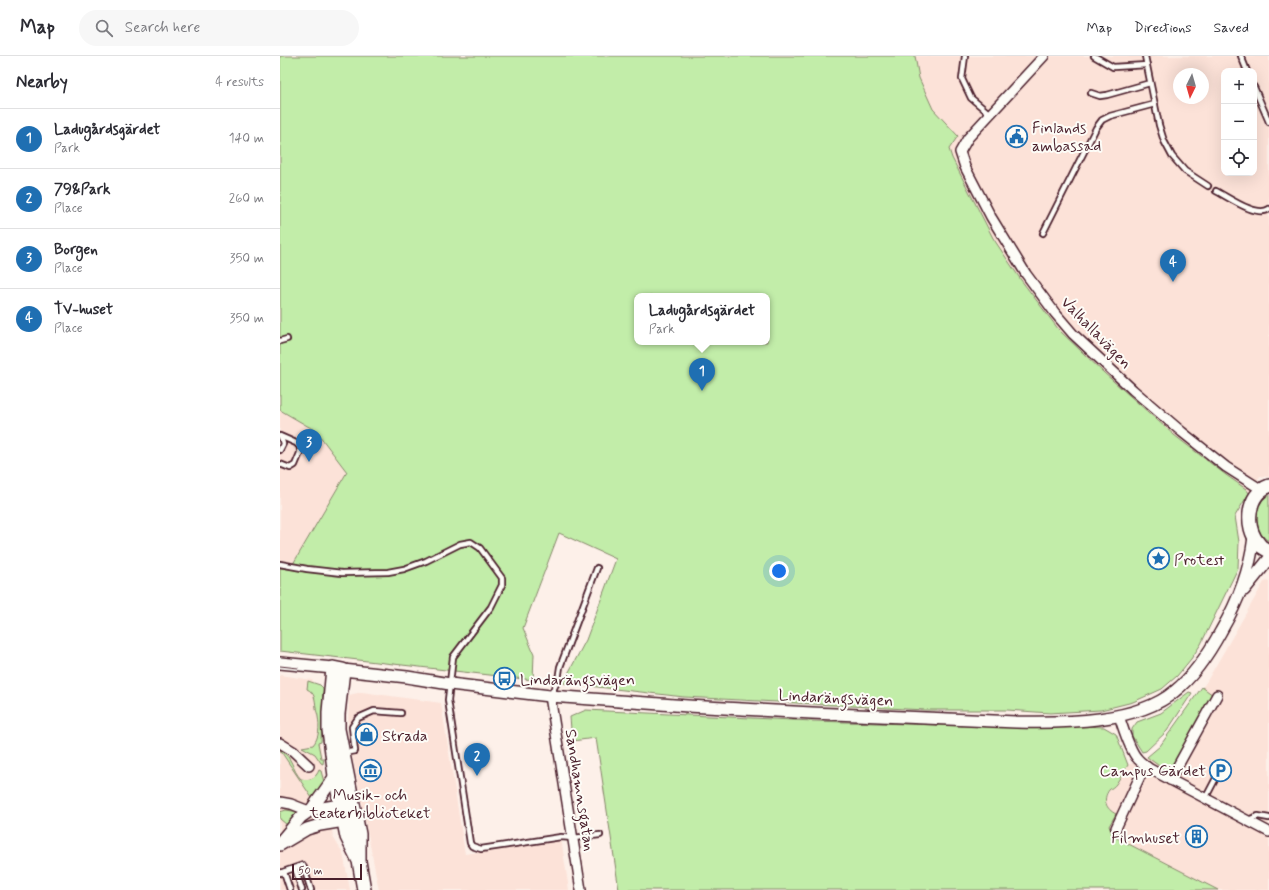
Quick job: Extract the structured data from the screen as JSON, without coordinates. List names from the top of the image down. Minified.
{"streets":{"street":["Valhallavägen","Lindarängsvägen","Sandhamnsgatan"]},"crossings":[["Lindarängsvägen","Sandhamnsgatan"]],"places":{"public building":["Finlands ambassad"],"place":["Protest"],"bus stop":["Lindarängsvägen"],"shop":["Strada"],"museum":["Musik- och teaterbiblioteket"],"parking":["Campus Gärdet"],"building":["Filmhuset"]},"scale_bar":"50 m","north":"bottom","page":{"header":"Map","search":"Search here","nav":["Map","Directions","Saved"],"heading":["Nearby","4 results"],"map_buttons":["+","−"],"list":[{"mark":"1","name":"Ladugårdsgärdet","note":"Park","value":"140 m"},{"mark":"2","name":"79&Park","note":"Place","value":"260 m"},{"mark":"3","name":"Borgen","note":"Place","value":"350 m"},{"mark":"4","name":"TV-huset","note":"Place","value":"350 m"}],"pins":["4","1","3","2"],"popup":["Ladugårdsgärdet","Park"],"scale":"50 m"}}
